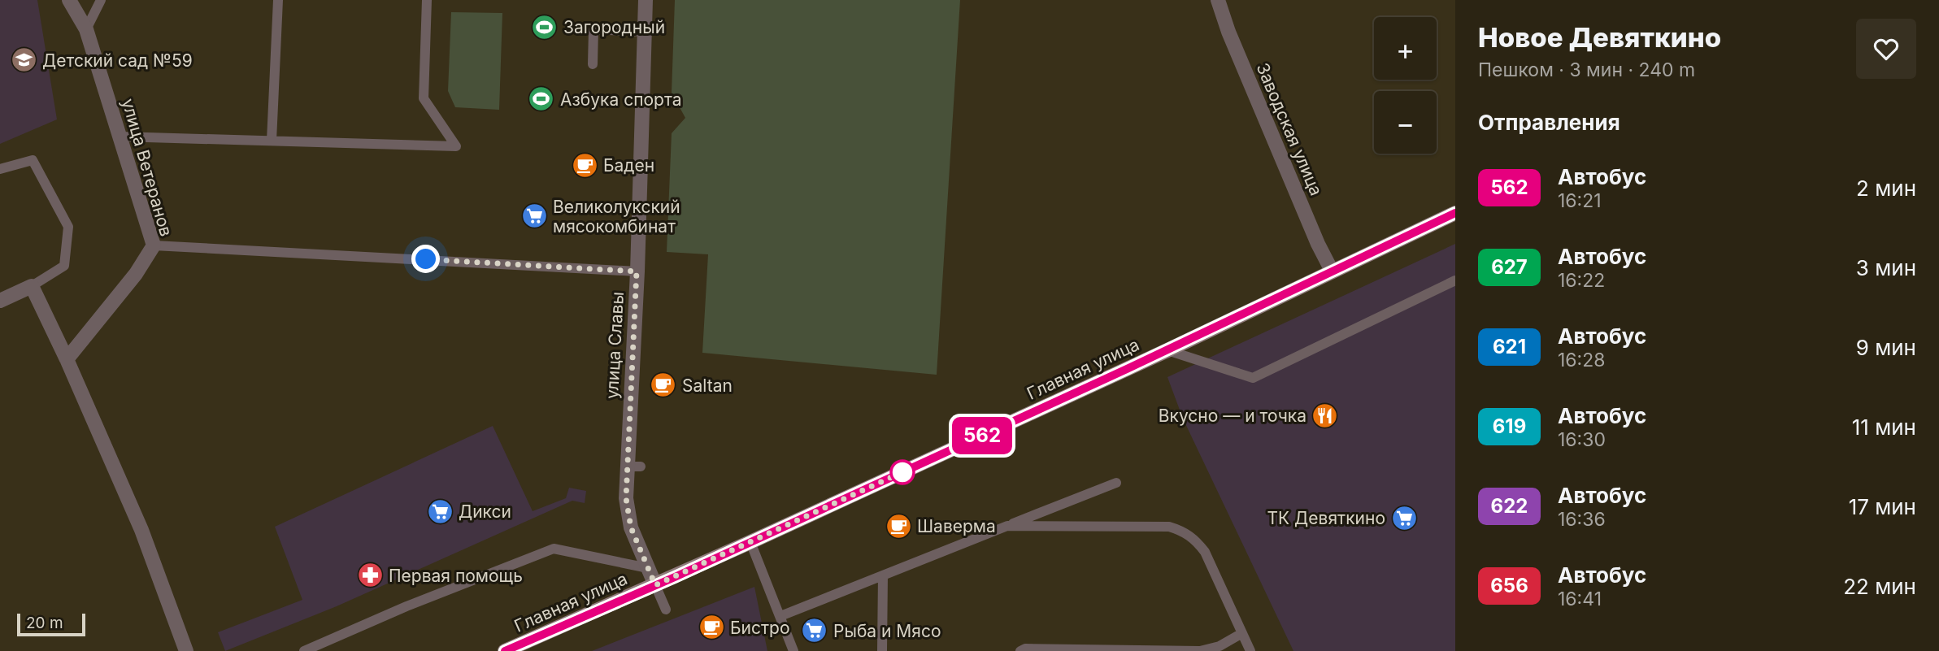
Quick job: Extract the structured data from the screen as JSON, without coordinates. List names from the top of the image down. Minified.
{"streets":{"main road":["Главная улица"],"street":["Заводская улица","улица Ветеранов","улица Славы"]},"crossings":[["Заводская улица","Главная улица"],["улица Славы","Главная улица"]],"places":{"sports":["Загородный","Азбука спорта"],"school or university":["Детский сад №59"],"cafe":["Баден","Saltan","Шаверма","Бистро"],"supermarket":["Великолукский мясокомбинат","Дикси","ТК Девяткино","Рыба и Мясо"],"restaurant":["Вкусно — и точка"],"pharmacy":["Первая помощь"]},"lines":["bus line 562"],"scale_bar":"20 m","page":{"on_map":"562","heading":[["Новое Девяткино","Пешком · 3 мин · 240 m"],"Отправления"],"map_buttons":["+","−"],"list":[{"mark":"562","name":"Автобус","note":"16:21","value":"2 мин"},{"mark":"627","name":"Автобус","note":"16:22","value":"3 мин"},{"mark":"621","name":"Автобус","note":"16:28","value":"9 мин"},{"mark":"619","name":"Автобус","note":"16:30","value":"11 мин"},{"mark":"622","name":"Автобус","note":"16:36","value":"17 мин"},{"mark":"656","name":"Автобус","note":"16:41","value":"22 мин"}],"scale":"20 m"}}
